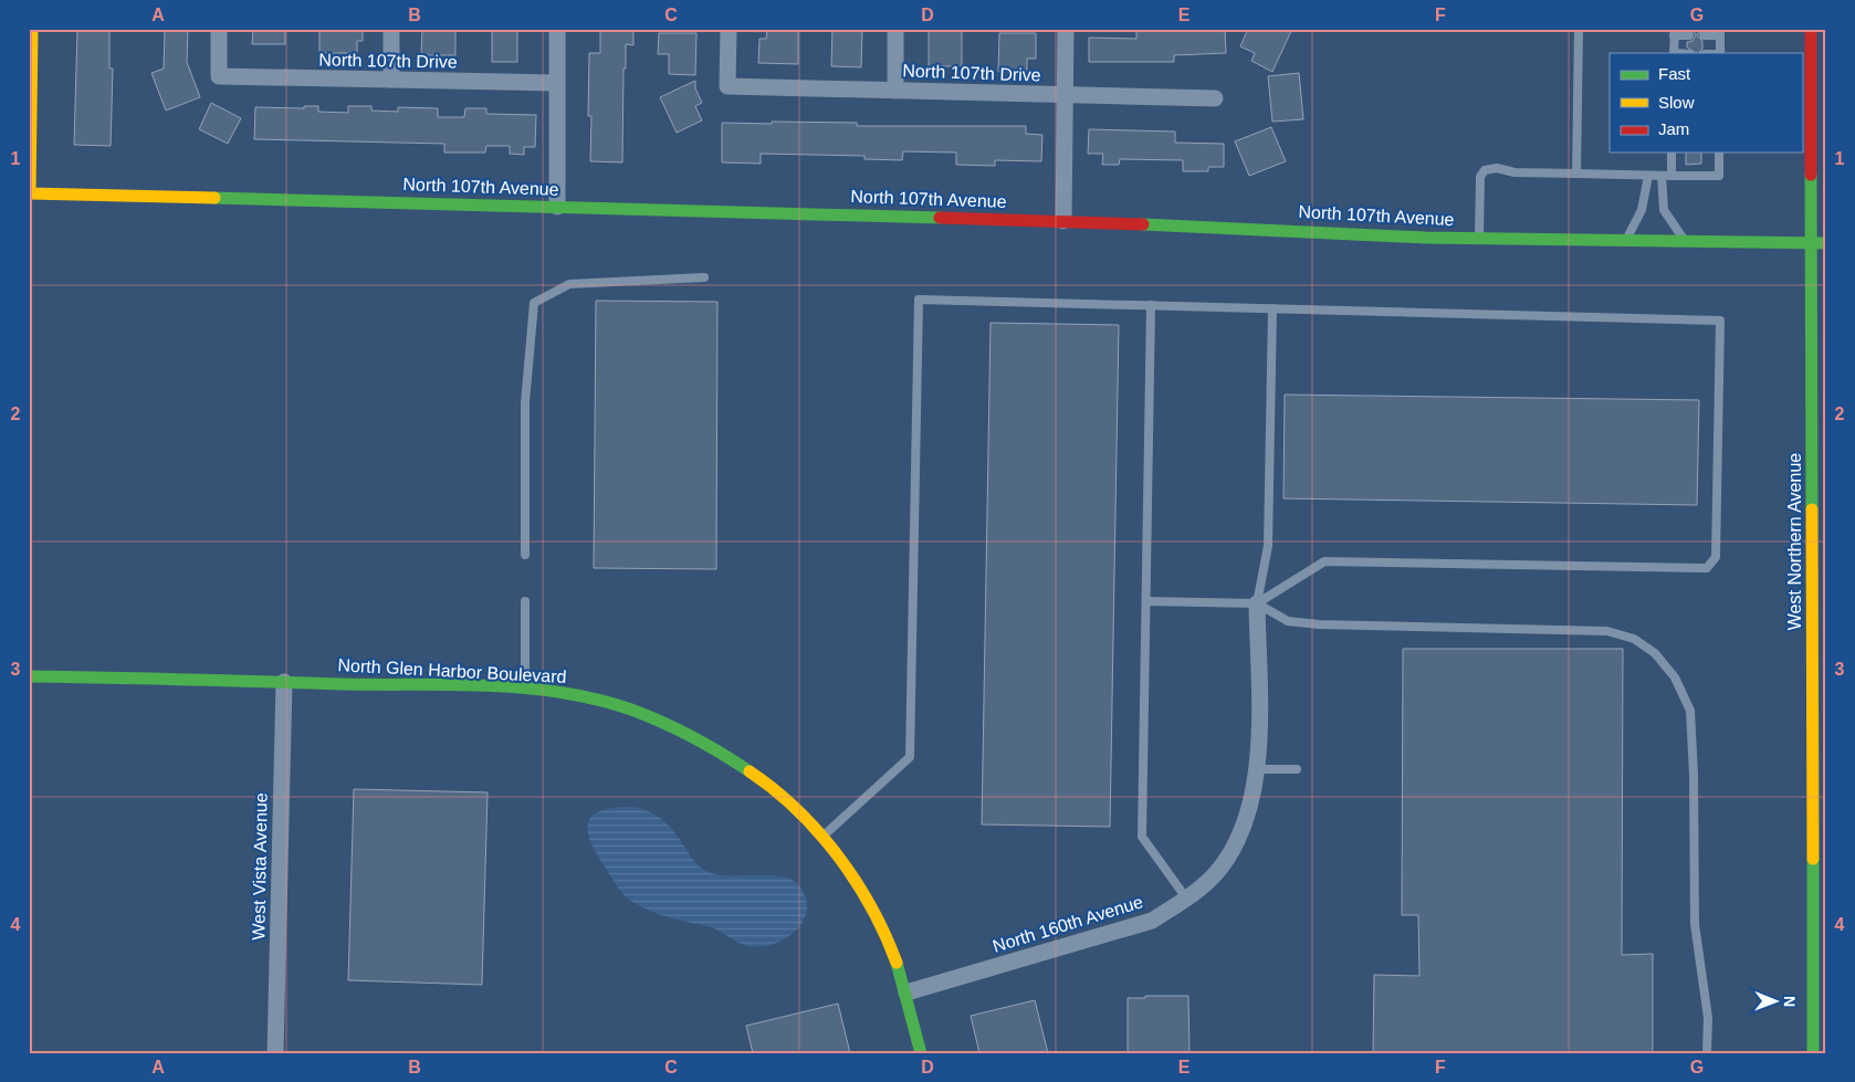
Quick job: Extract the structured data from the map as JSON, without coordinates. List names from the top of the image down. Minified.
{"streets":{"main road":["North 107th Avenue","West Northern Avenue","North Glen Harbor Boulevard"],"street":["North 107th Drive","West Vista Avenue","North 160th Avenue"]},"crossings":[["North 107th Avenue","West Northern Avenue"],["North Glen Harbor Boulevard","West Vista Avenue"],["North Glen Harbor Boulevard","North 160th Avenue"]],"legend":["Fast","Slow","Jam"],"north":"right","grid":{"columns":["A","B","C","D","E","F","G"],"rows":["1","2","3","4"]}}
